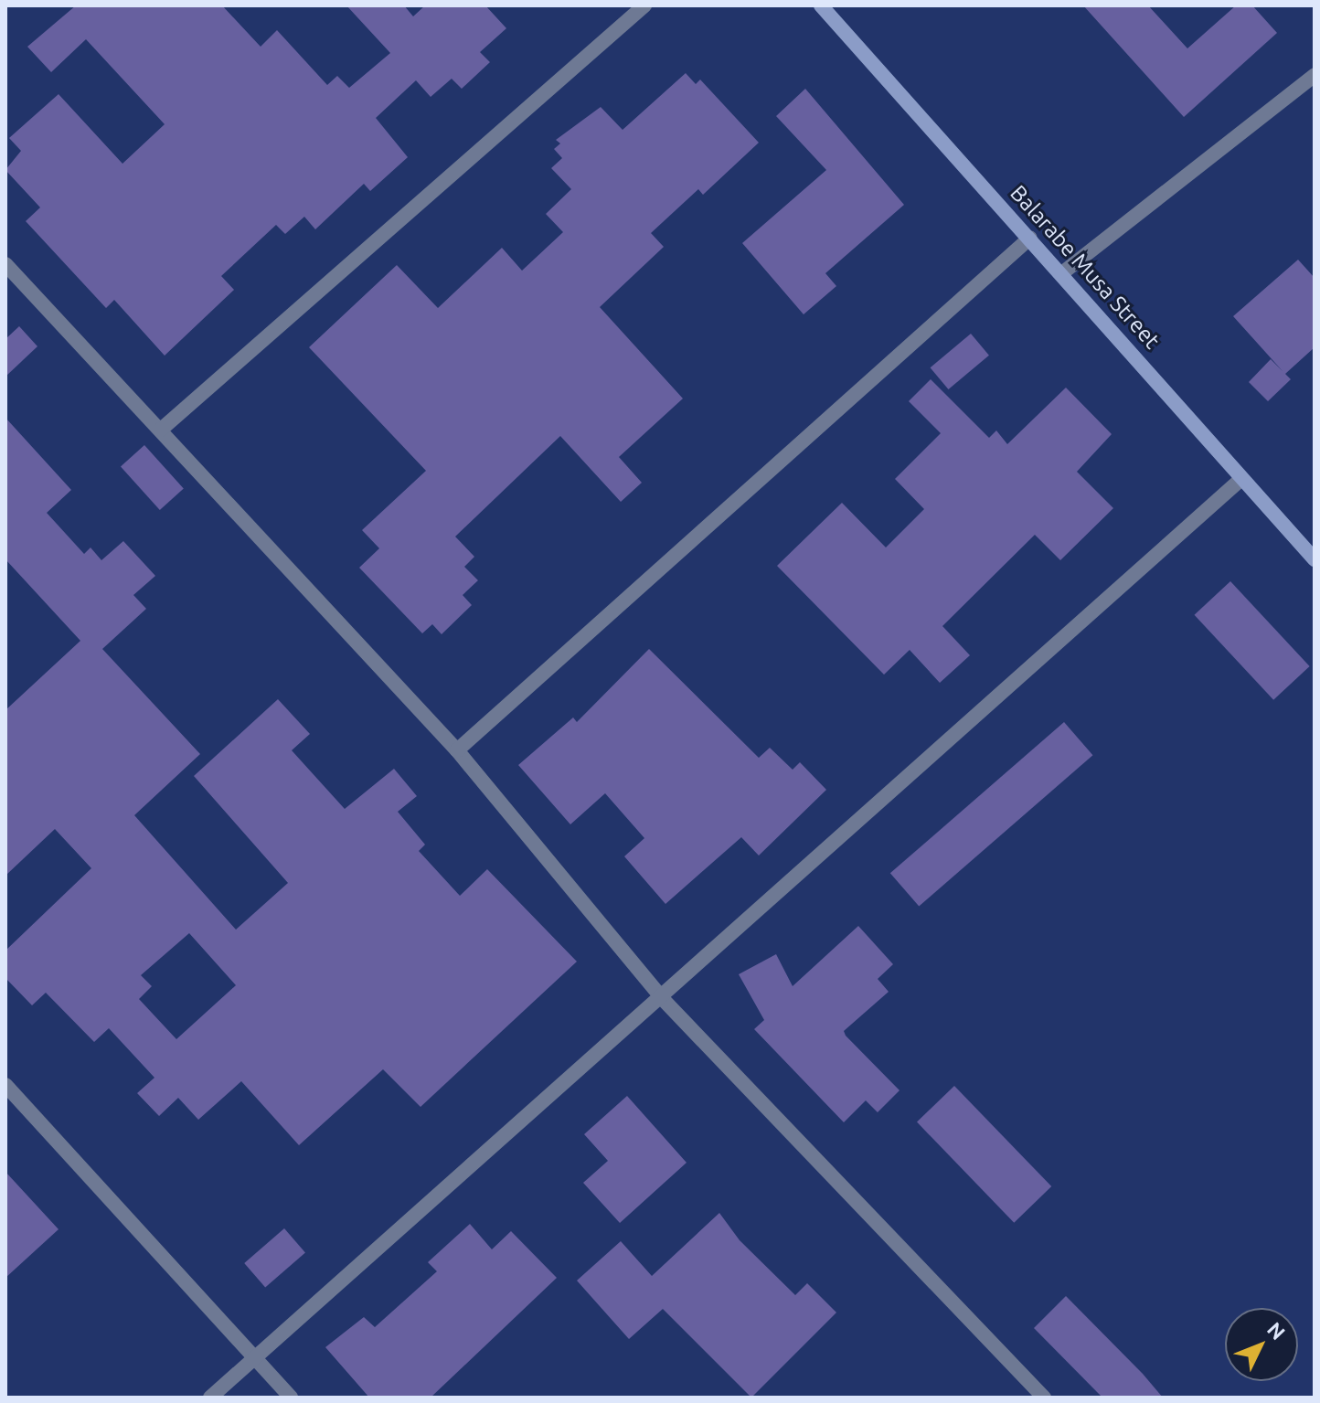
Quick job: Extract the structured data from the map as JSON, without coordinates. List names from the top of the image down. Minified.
{"streets":{"street":["Balarabe Musa Street"]},"north":"top right"}
